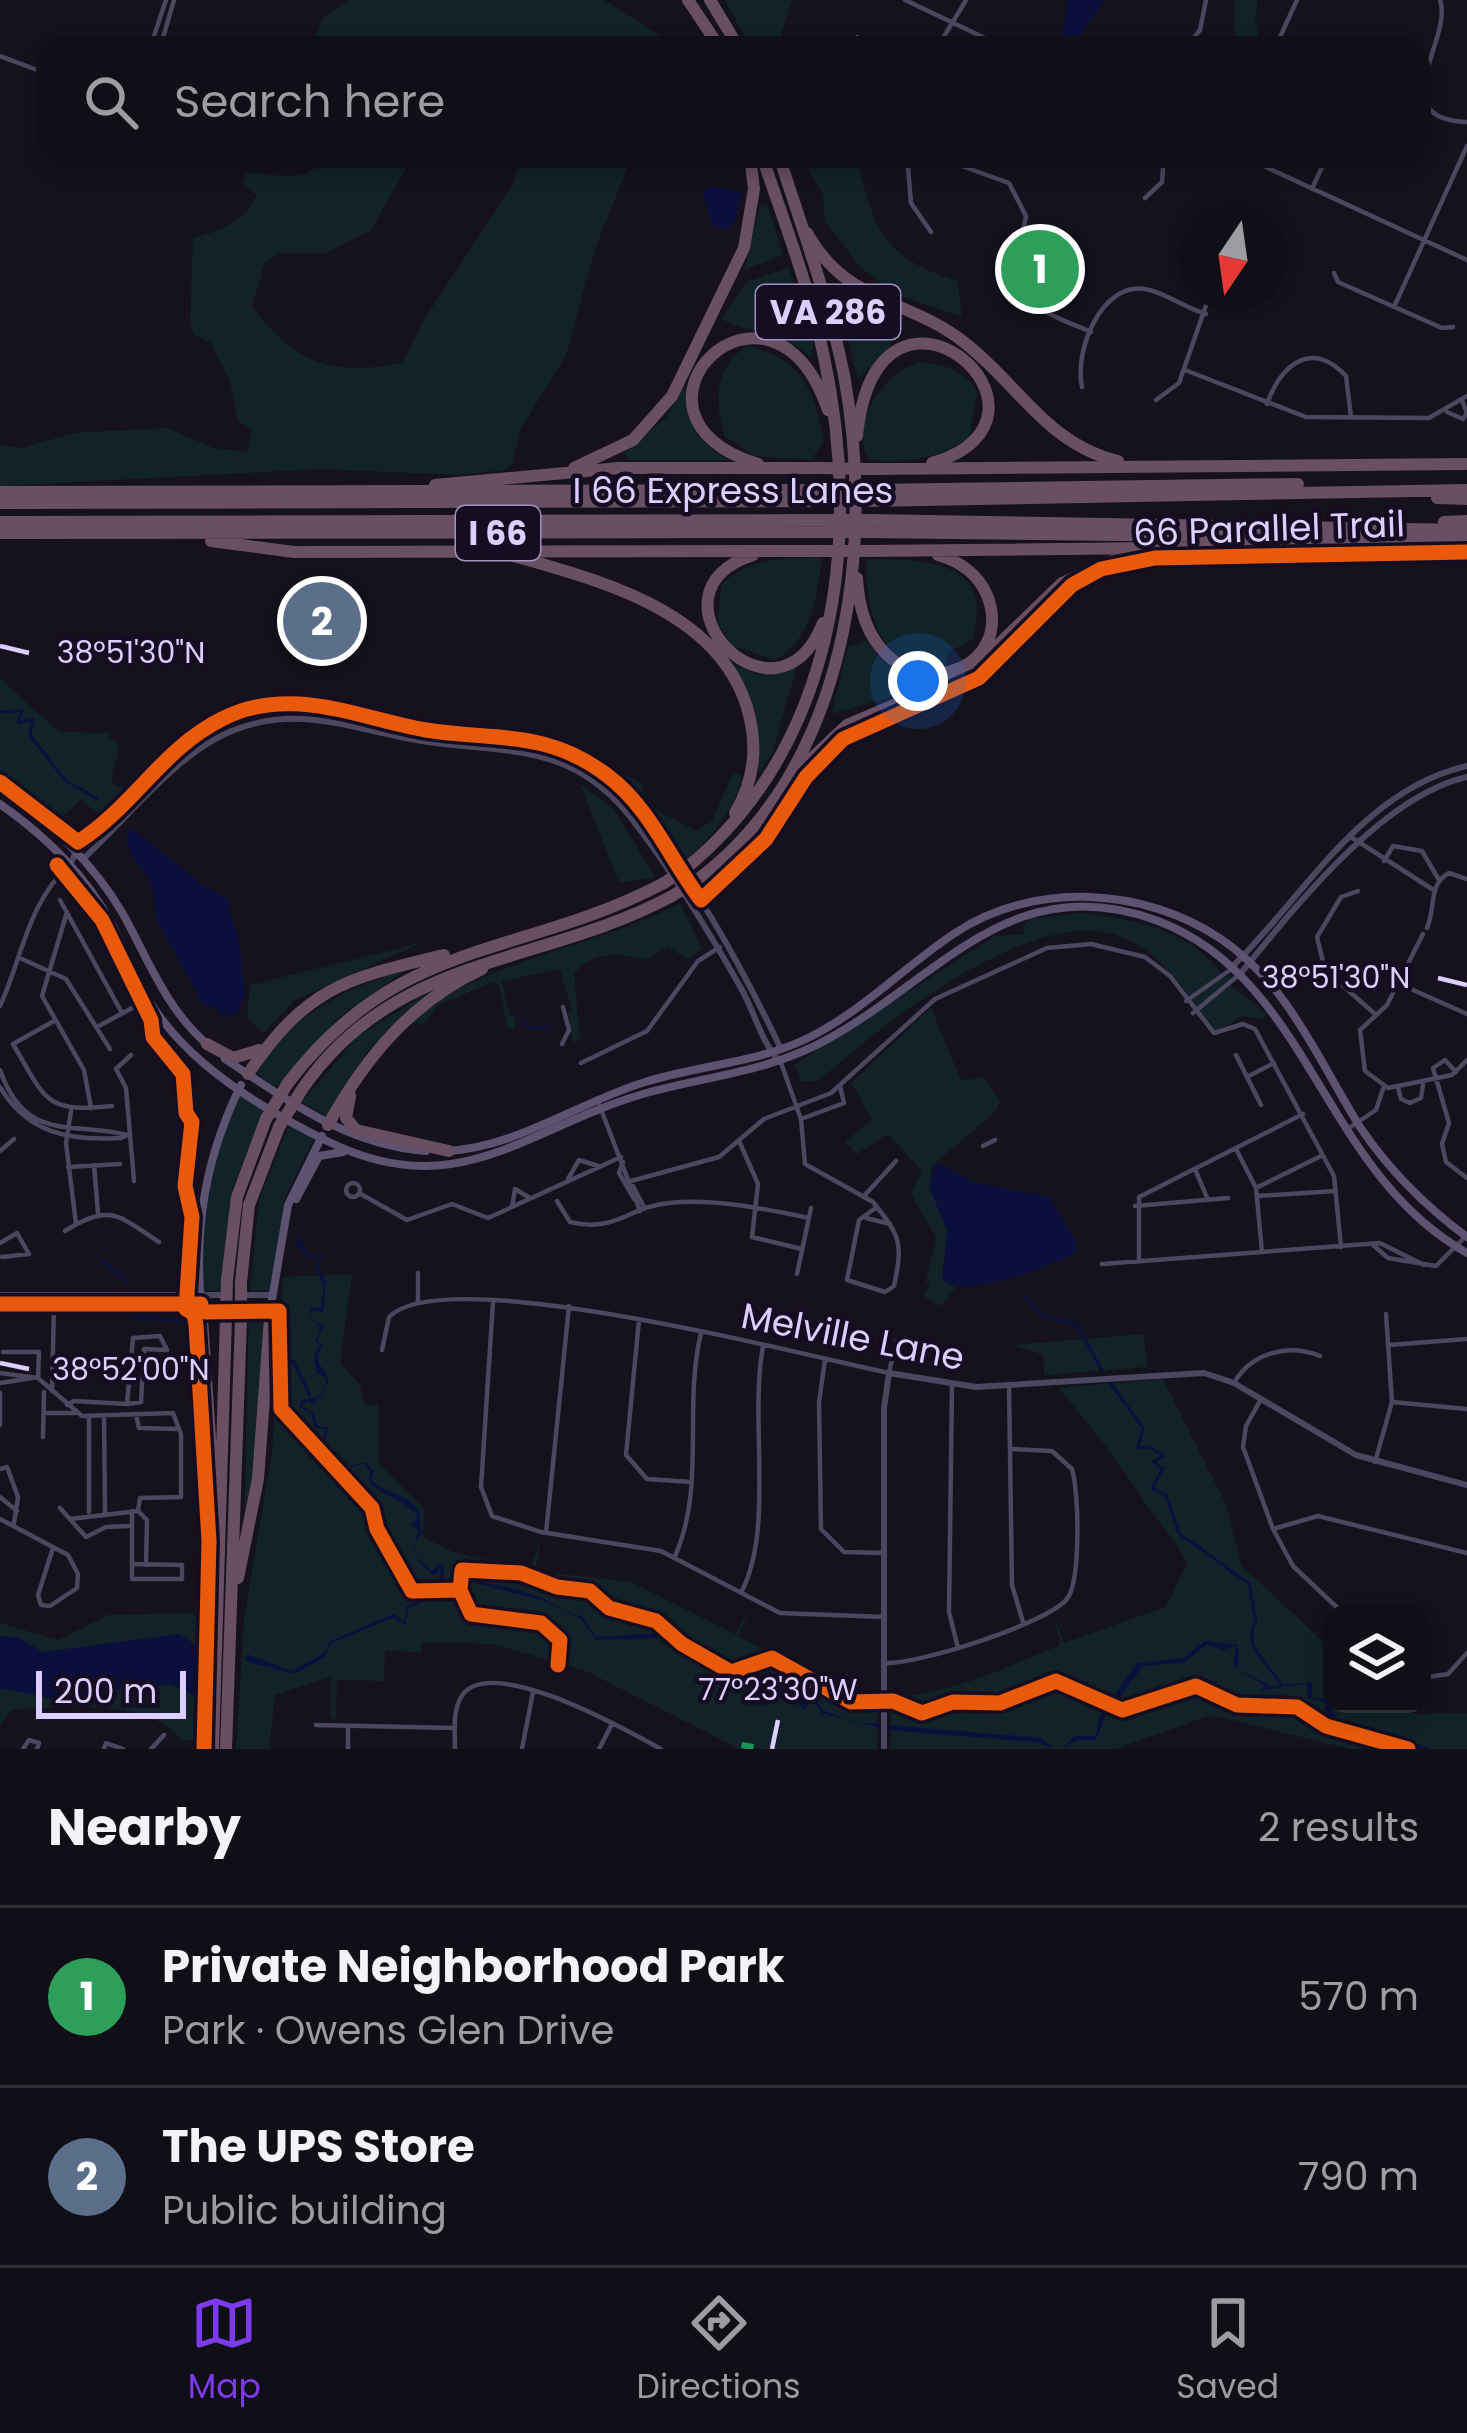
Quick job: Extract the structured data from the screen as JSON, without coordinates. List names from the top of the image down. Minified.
{"streets":{"highway":["VA 286","I 66 Express Lanes","I 66"],"street":["Melville Lane"],"cycle path":["66 Parallel Trail"]},"crossings":[["I 66 Express Lanes","I 66"]],"scale_bar":"200 m","north":"bottom","page":{"search":"Search here","pins":["1","2"],"scale":"200 m","heading":["Nearby","2 results"],"list":[{"mark":"1","name":"Private Neighborhood Park","note":"Park · Owens Glen Drive","value":"570 m"},{"mark":"2","name":"The UPS Store","note":"Public building","value":"790 m"}],"nav":["Map","Directions","Saved"]},"coordinates":["38°51'30\"N","38°52'00\"N","77°23'30\"W"]}
